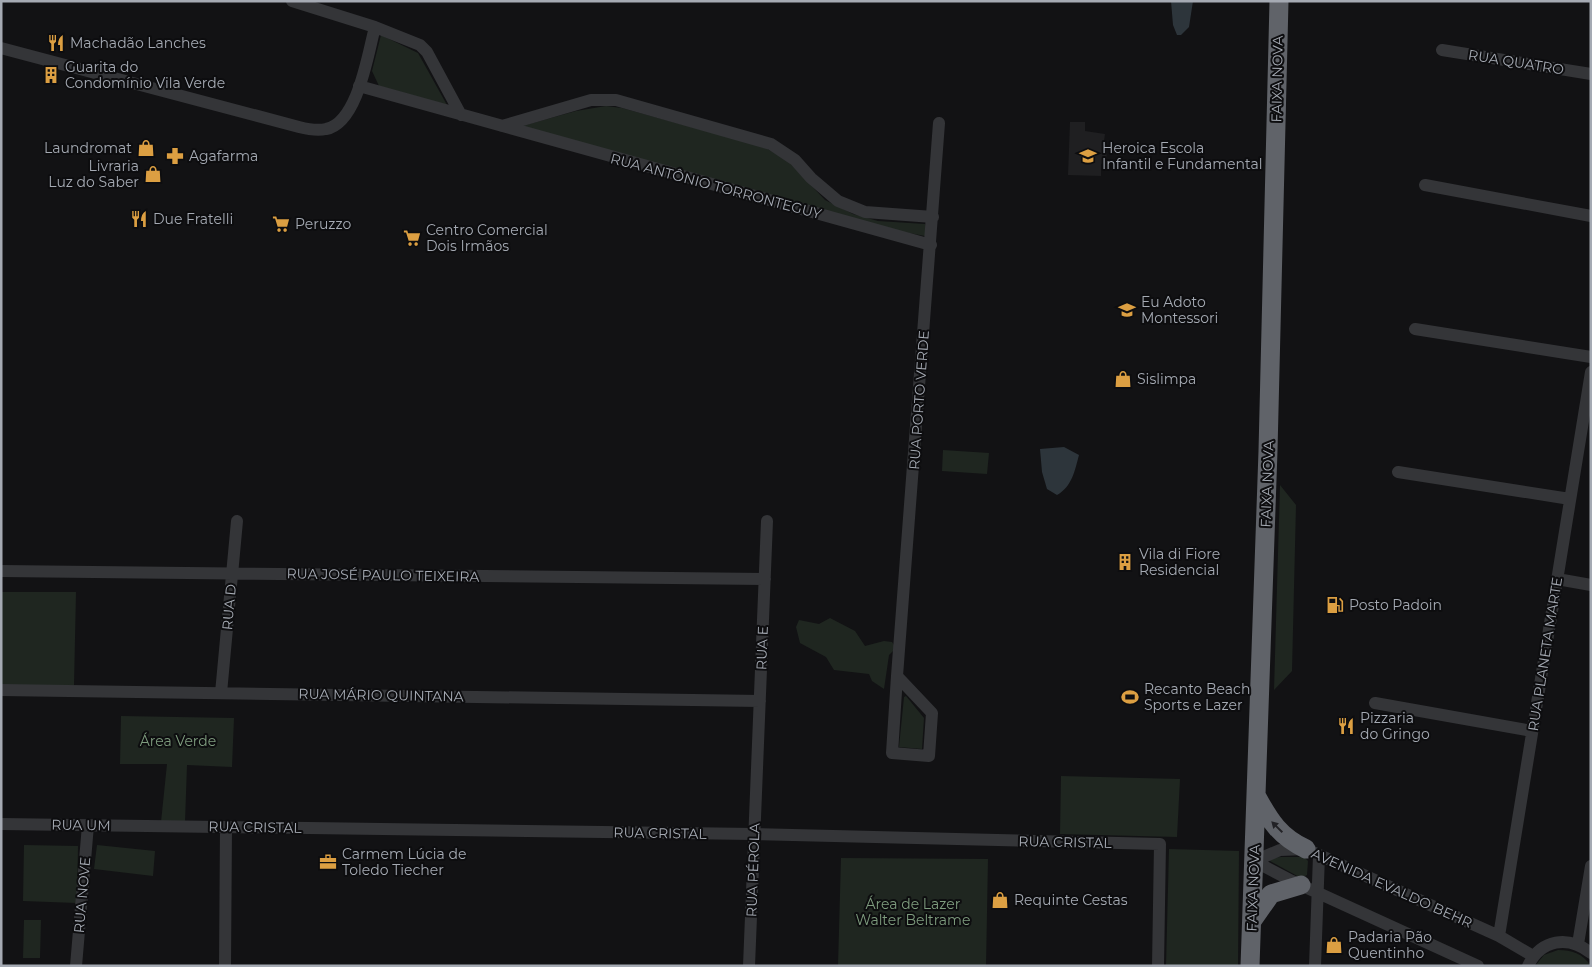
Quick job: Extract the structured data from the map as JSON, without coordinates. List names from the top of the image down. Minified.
{"streets":{"highway":["FAIXA NOVA"],"street":["RUA QUATRO","RUA ANTÔNIO TORRONTEGUY","RUA PORTO VERDE","RUA JOSÉ PAULO TEIXEIRA","RUA D","RUA E","RUA PLANETA MARTE","RUA MÁRIO QUINTANA","RUA UM","RUA CRISTAL","RUA PÉROLA","AVENIDA EVALDO BEHR","RUA NOVE"]},"crossings":[["FAIXA NOVA","AVENIDA EVALDO BEHR"],["RUA ANTÔNIO TORRONTEGUY","RUA PORTO VERDE"],["RUA JOSÉ PAULO TEIXEIRA","RUA D"],["RUA JOSÉ PAULO TEIXEIRA","RUA E"],["RUA D","RUA MÁRIO QUINTANA"],["RUA E","RUA MÁRIO QUINTANA"],["RUA E","RUA PÉROLA"],["RUA PLANETA MARTE","AVENIDA EVALDO BEHR"],["RUA UM","RUA CRISTAL"],["RUA UM","RUA NOVE"],["RUA CRISTAL","RUA PÉROLA"]],"parks":["Área Verde","Área de Lazer Walter Beltrame"],"places":{"restaurant":["Machadão Lanches","Due Fratelli","Pizzaria do Gringo"],"building":["Guarita do Condomínio Vila Verde","Vila di Fiore Residencial"],"shop":["Laundromat","Livraria Luz do Saber","Sislimpa","Requinte Cestas","Padaria Pão Quentinho"],"pharmacy":["Agafarma"],"school or university":["Heroica Escola Infantil e Fundamental","Eu Adoto Montessori"],"supermarket":["Peruzzo","Centro Comercial Dois Irmãos"],"fuel station":["Posto Padoin"],"sports":["Recanto Beach Sports e Lazer"],"office":["Carmem Lúcia de Toledo Tiecher"]}}
